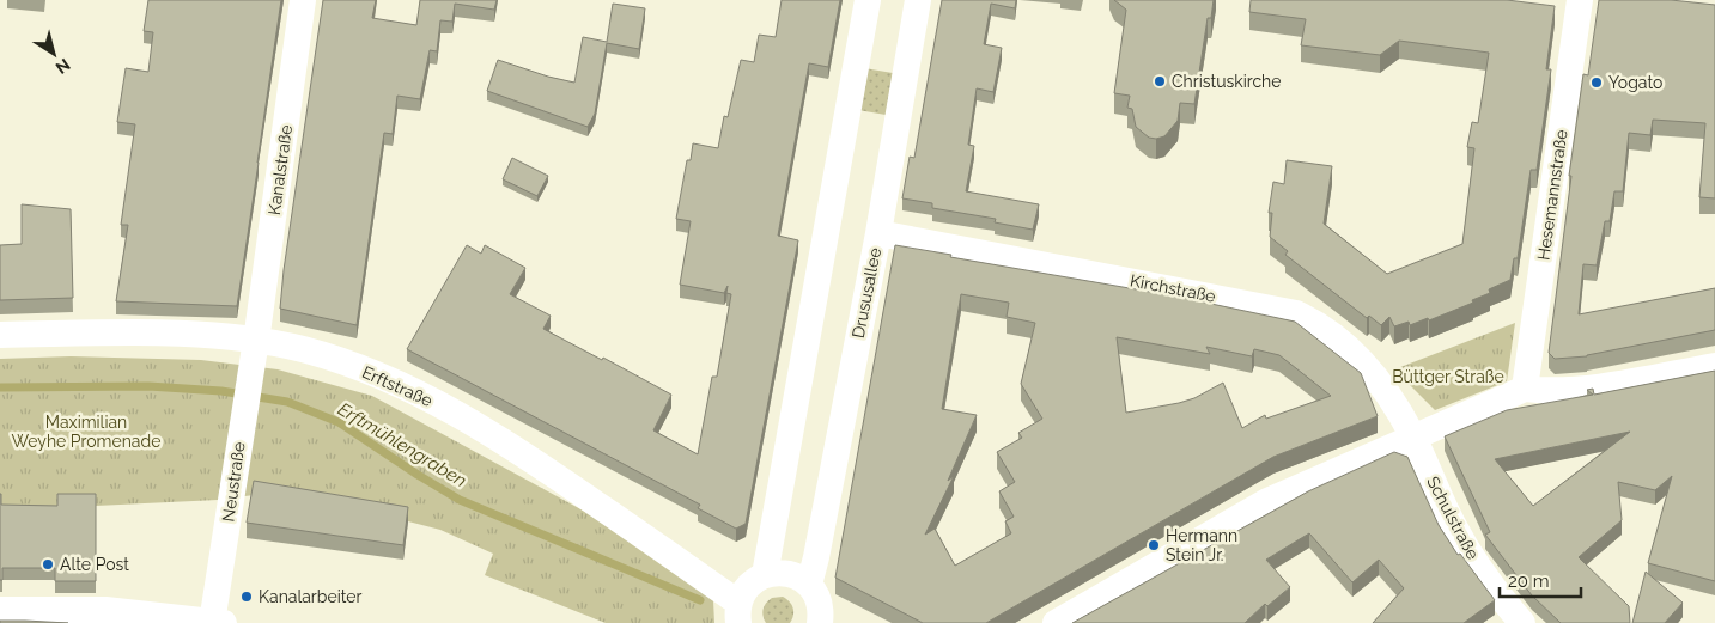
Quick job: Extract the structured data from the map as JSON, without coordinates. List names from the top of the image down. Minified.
{"streets":{"street":["Kanalstraße","Hesemannstraße","Kirchstraße","Drususallee","Erftstraße","Neustraße","Schulstraße"]},"crossings":[["Kanalstraße","Erftstraße"],["Kanalstraße","Neustraße"],["Kirchstraße","Drususallee"],["Kirchstraße","Schulstraße"],["Erftstraße","Neustraße"]],"water":["Erftmühlengraben"],"parks":["Büttger Straße","Maximilian Weyhe Promenade"],"places":["Christuskirche","Yogato","Hermann Stein Jr.","Alte Post","Kanalarbeiter"],"scale_bar":"20 m","north":"bottom right"}
